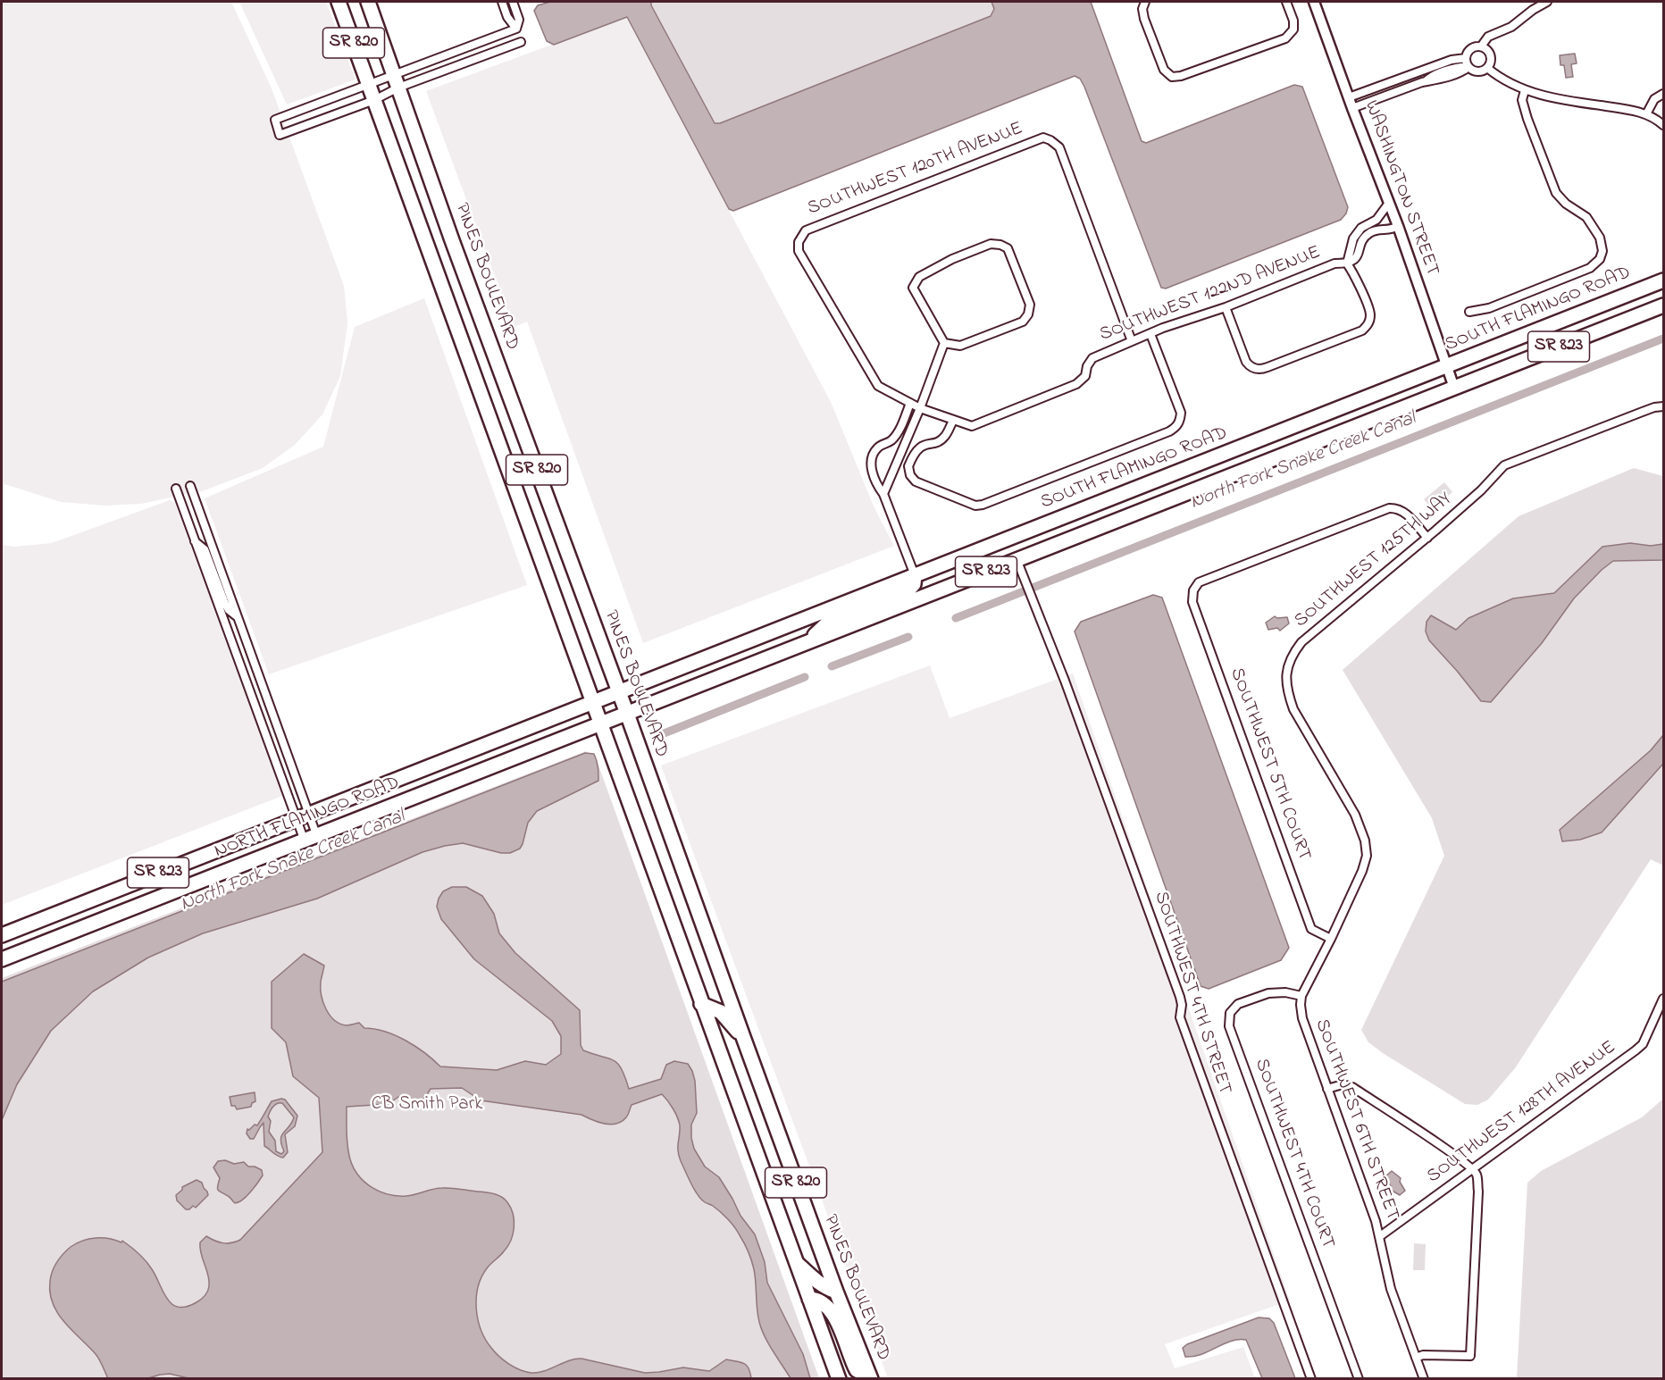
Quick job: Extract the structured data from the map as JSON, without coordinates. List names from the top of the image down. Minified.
{"streets":{"highway":["SR 820","PINES BOULEVARD","SOUTH FLAMINGO ROAD","SR 823","NORTH FLAMINGO ROAD"],"street":["SOUTHWEST 120TH AVENUE","WASHINGTON STREET","SOUTHWEST 122ND AVENUE","SOUTHWEST 125TH WAY","SOUTHWEST 5TH COURT","SOUTHWEST 4TH STREET","SOUTHWEST 128TH AVENUE","SOUTHWEST 6TH STREET","SOUTHWEST 4TH COURT"]},"crossings":[["SR 820","NORTH FLAMINGO ROAD"],["SOUTHWEST 120TH AVENUE","SOUTHWEST 122ND AVENUE"],["WASHINGTON STREET","SOUTHWEST 122ND AVENUE"],["WASHINGTON STREET","SOUTH FLAMINGO ROAD"],["WASHINGTON STREET","SR 823"],["PINES BOULEVARD","SOUTH FLAMINGO ROAD"],["PINES BOULEVARD","SR 823"],["PINES BOULEVARD","NORTH FLAMINGO ROAD"],["SOUTH FLAMINGO ROAD","NORTH FLAMINGO ROAD"],["SR 823","NORTH FLAMINGO ROAD"],["SR 823","SOUTHWEST 4TH STREET"],["SOUTHWEST 125TH WAY","SOUTHWEST 5TH COURT"],["SOUTHWEST 128TH AVENUE","SOUTHWEST 6TH STREET"],["SOUTHWEST 6TH STREET","SOUTHWEST 4TH COURT"]],"water":["North Fork Snake Creek Canal"],"parks":["CB Smith Park"]}
